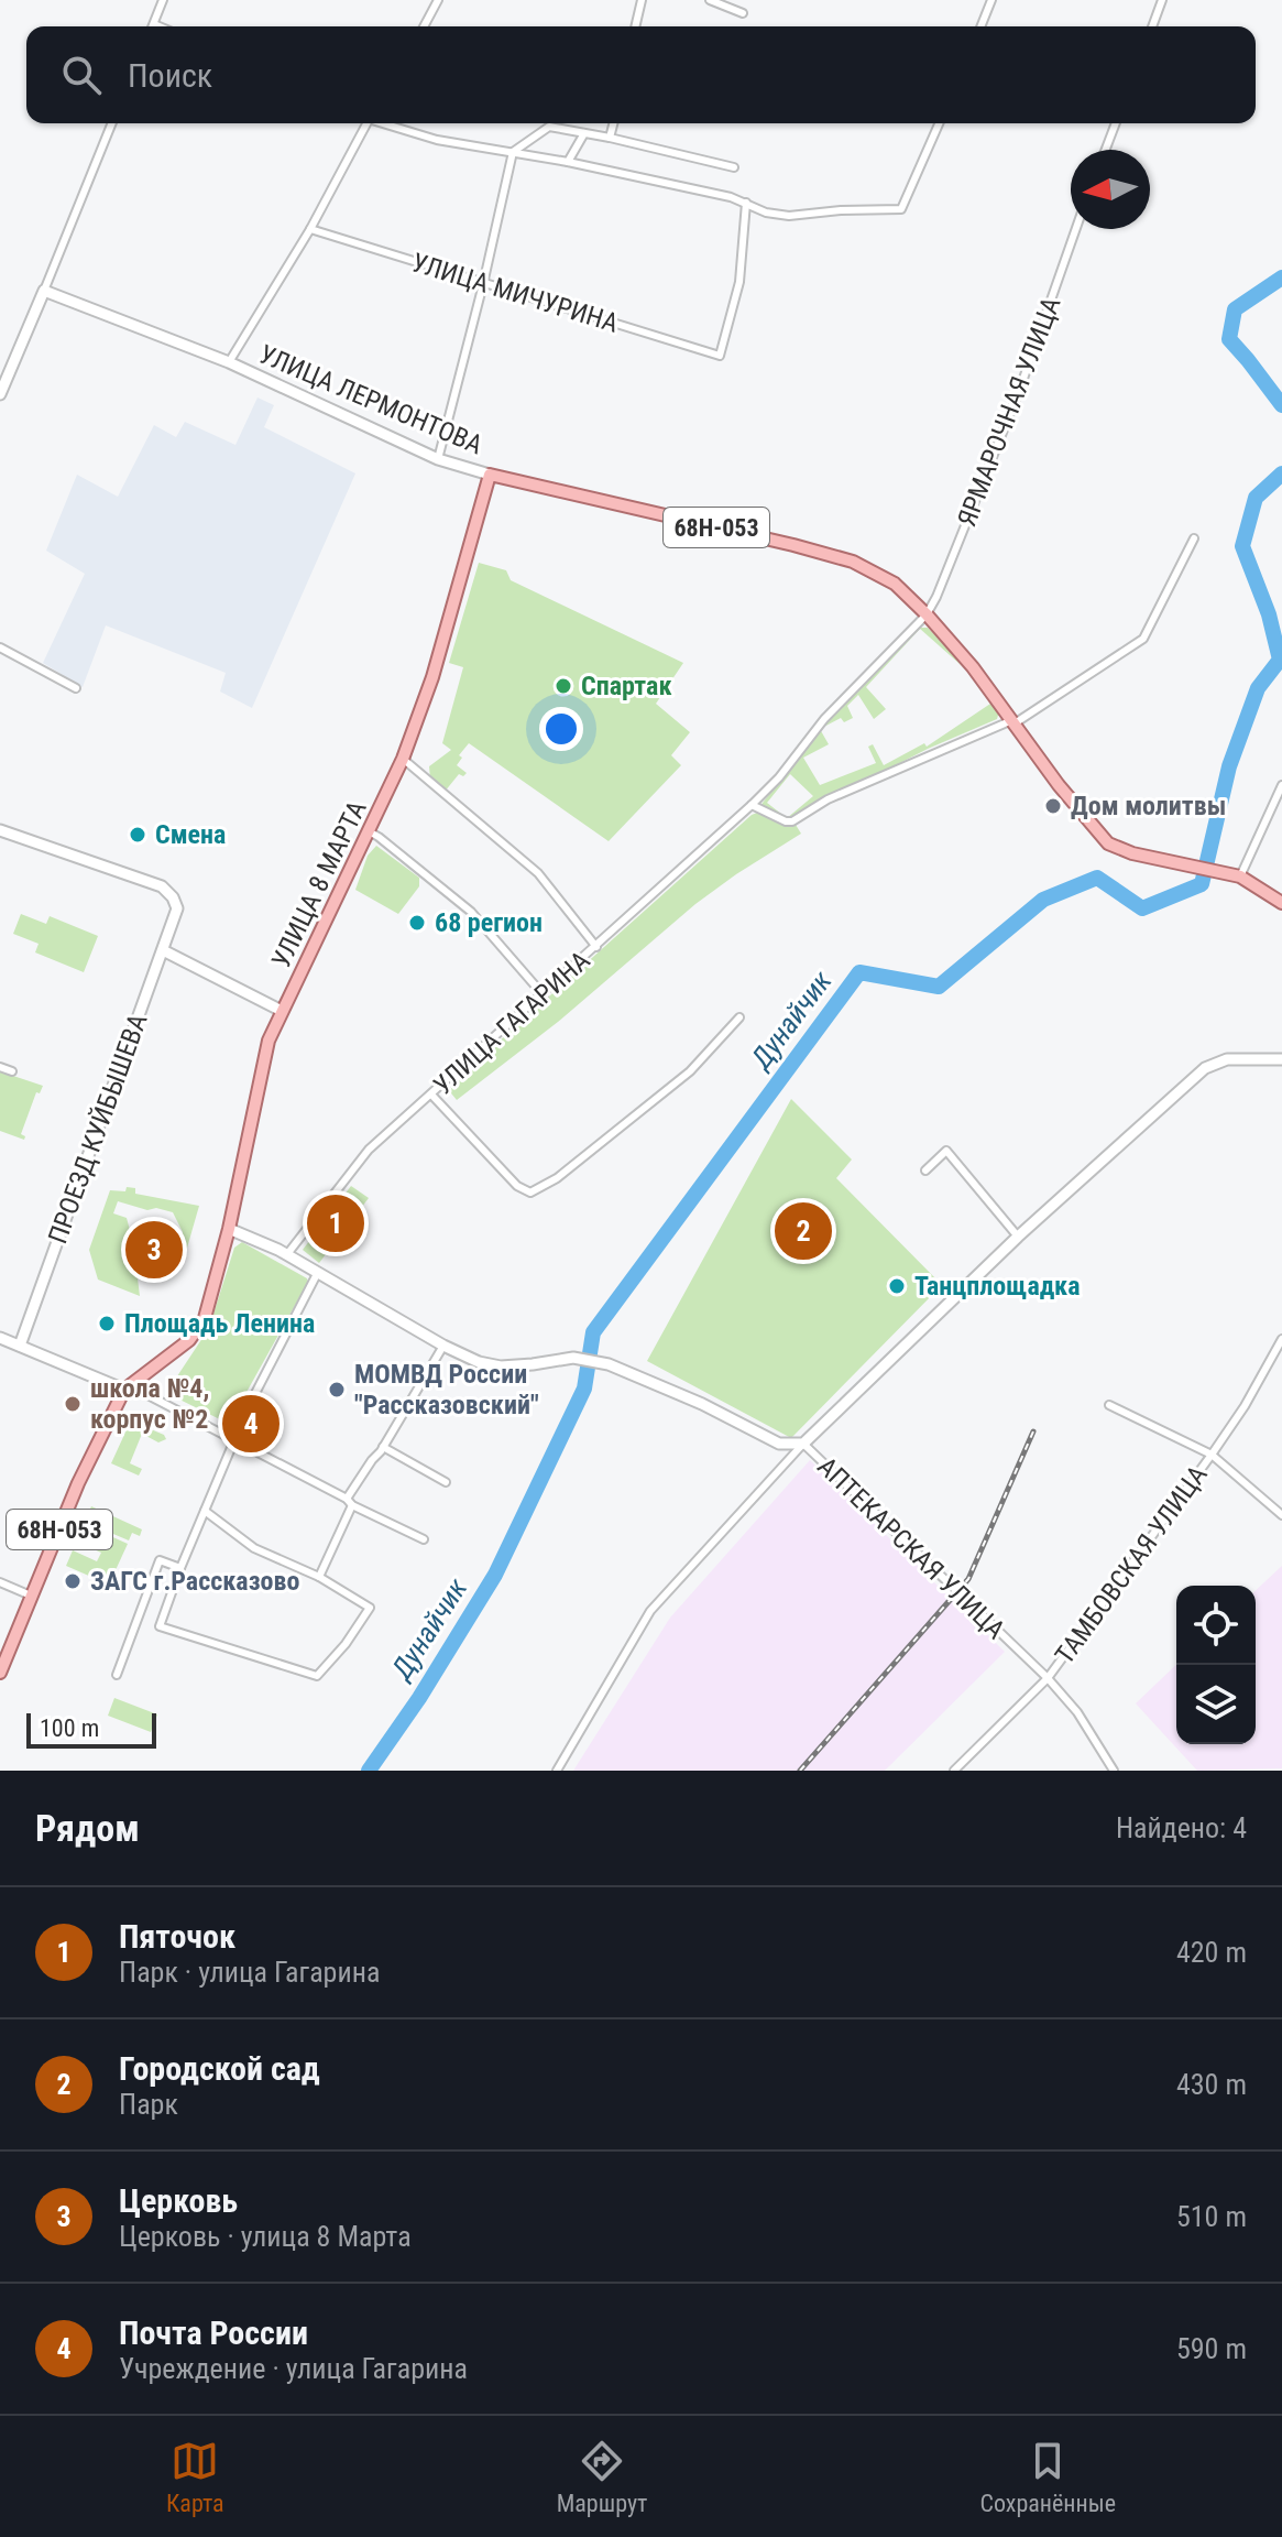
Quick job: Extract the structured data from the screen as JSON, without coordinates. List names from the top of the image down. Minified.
{"streets":{"main road":["УЛИЦА ЛЕРМОНТОВА","68Н-053","УЛИЦА 8 МАРТА"],"street":["УЛИЦА МИЧУРИНА","ЯРМАРОЧНАЯ УЛИЦА","УЛИЦА ГАГАРИНА","ПРОЕЗД КУЙБЫШЕВА","АПТЕКАРСКАЯ УЛИЦА","ТАМБОВСКАЯ УЛИЦА"]},"crossings":[["УЛИЦА ЛЕРМОНТОВА","ЯРМАРОЧНАЯ УЛИЦА"],["УЛИЦА ЛЕРМОНТОВА","УЛИЦА 8 МАРТА"],["УЛИЦА ЛЕРМОНТОВА","УЛИЦА ГАГАРИНА"],["ЯРМАРОЧНАЯ УЛИЦА","УЛИЦА ГАГАРИНА"],["68Н-053","УЛИЦА 8 МАРТА"],["УЛИЦА 8 МАРТА","АПТЕКАРСКАЯ УЛИЦА"],["УЛИЦА ГАГАРИНА","АПТЕКАРСКАЯ УЛИЦА"],["АПТЕКАРСКАЯ УЛИЦА","ТАМБОВСКАЯ УЛИЦА"]],"water":["Дунайчик"],"places":["Спартак","Дом молитвы","Смена","68 регион","Танцплощадка","Площадь Ленина","МОМВД России \"Рассказовский\"","школа №4, корпус №2","ЗАГС г.Рассказово"],"scale_bar":"100 m","north":"left","page":{"search":"Поиск","pins":["1","2","3","4"],"scale":"100 m","heading":["Рядом","Найдено: 4"],"list":[{"mark":"1","name":"Пяточок","note":"Парк · улица Гагарина","value":"420 m"},{"mark":"2","name":"Городской сад","note":"Парк","value":"430 m"},{"mark":"3","name":"Церковь","note":"Церковь · улица 8 Марта","value":"510 m"},{"mark":"4","name":"Почта России","note":"Учреждение · улица Гагарина","value":"590 m"}],"nav":["Карта","Маршрут","Сохранённые"]}}
